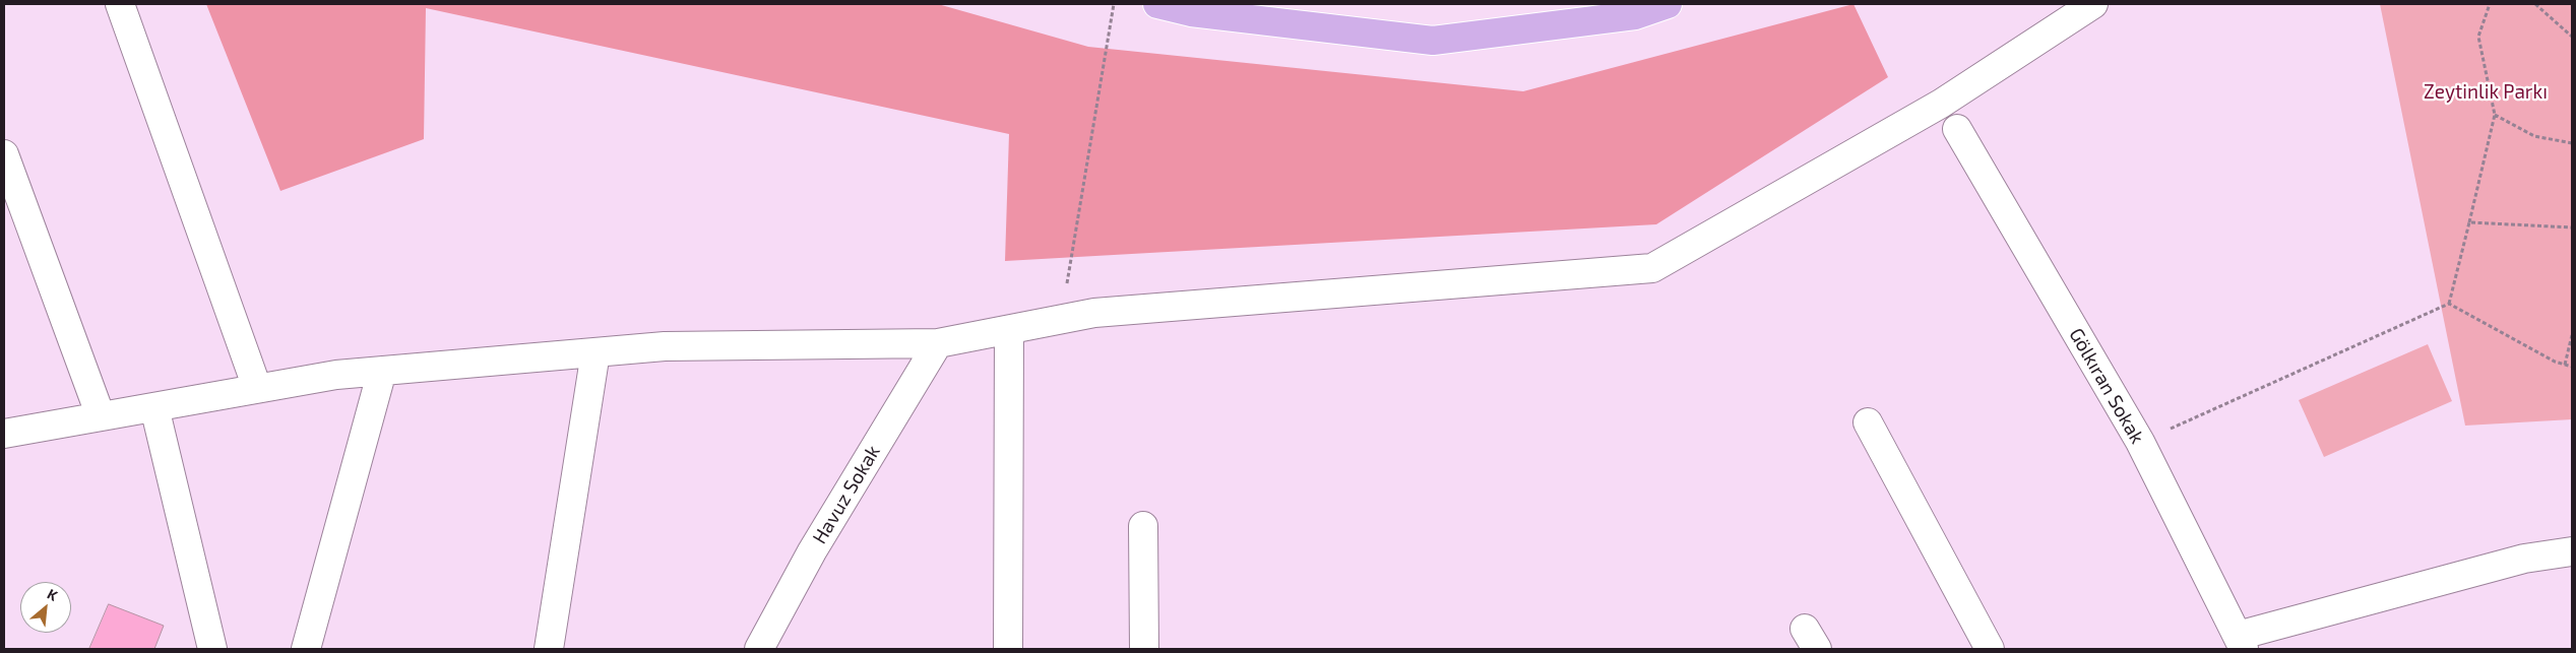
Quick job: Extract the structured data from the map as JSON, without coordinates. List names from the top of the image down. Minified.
{"streets":{"street":["Gölkıran Sokak","Havuz Sokak"]},"parks":["Zeytinlik Parkı"],"north":"top right"}
